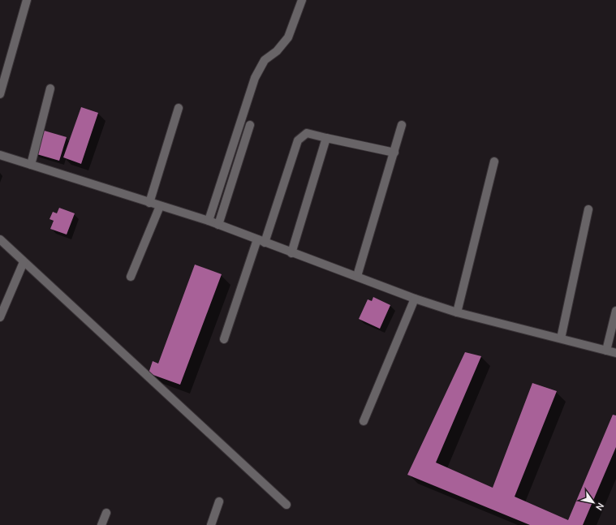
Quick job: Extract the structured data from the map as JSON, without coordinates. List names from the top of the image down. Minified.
{"north":"bottom right"}
